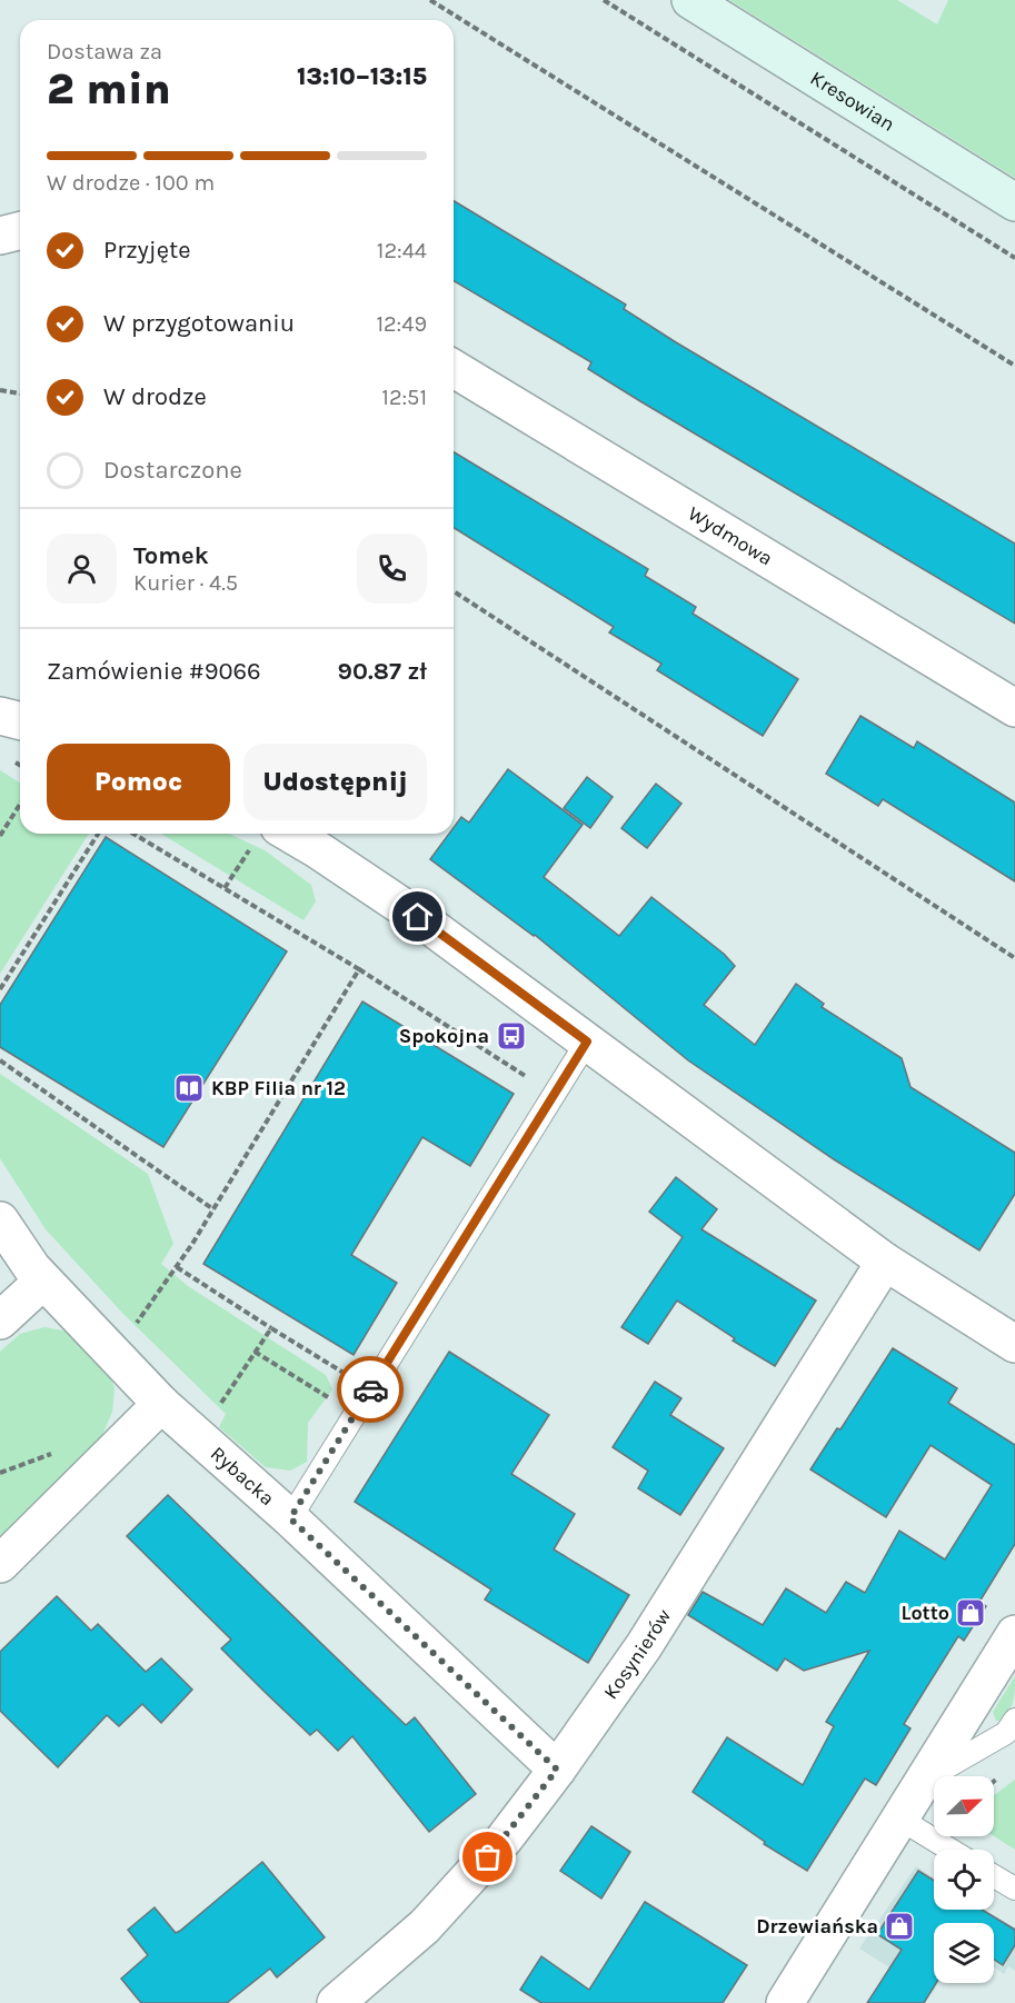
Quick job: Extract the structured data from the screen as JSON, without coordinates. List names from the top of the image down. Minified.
{"streets":{"main road":["Kresowian"],"street":["Wydmowa","Rybacka","Kosynierów"]},"crossings":[["Rybacka","Kosynierów"]],"places":{"bus stop":["Spokojna"],"library":["KBP Filia nr 12"],"shop":["Lotto","Drzewiańska"]},"north":"top right","page":{"heading":["2 min","Dostawa za","13:10–13:15"],"panel":["Tomek","Kurier · 4.5","Zamówienie #9066","90.87 zł"],"bar":"W drodze · 100 m","list":[["Przyjęte","12:44"],["W przygotowaniu","12:49"],["W drodze","12:51"],"Dostarczone"],"buttons":["Pomoc","Udostępnij"]}}
